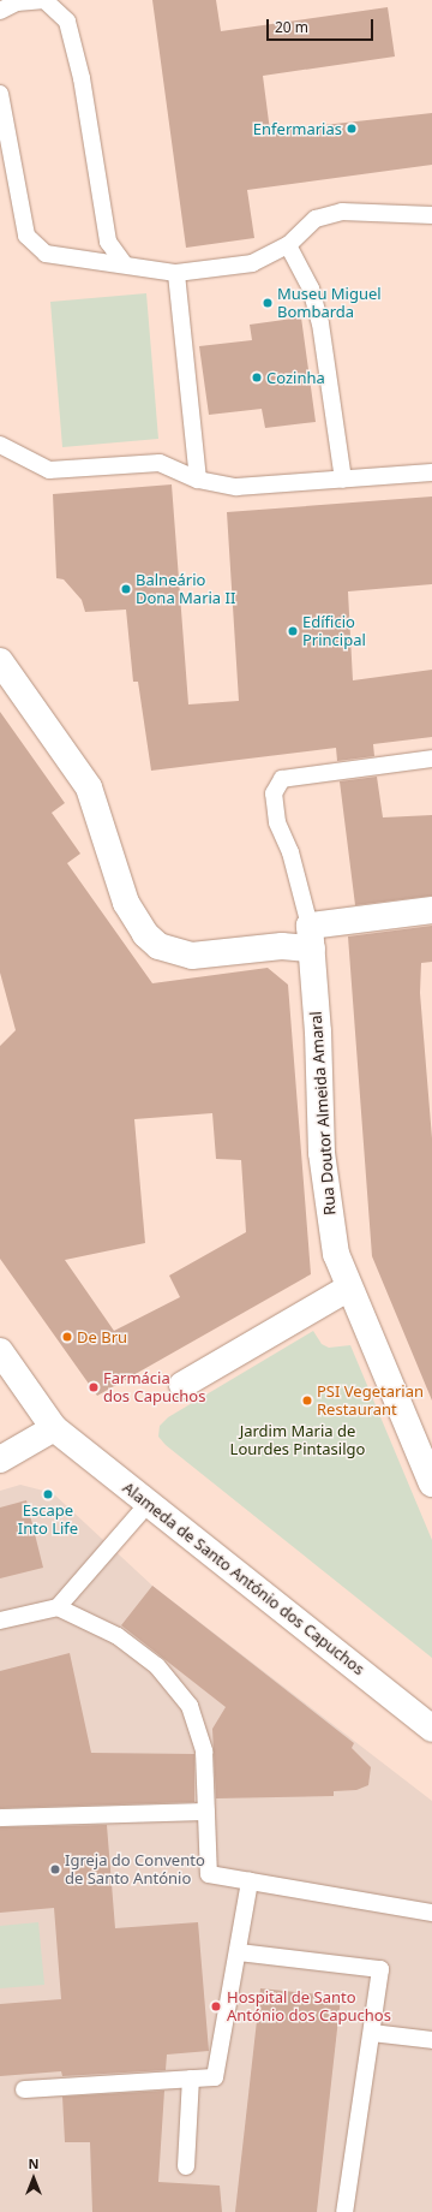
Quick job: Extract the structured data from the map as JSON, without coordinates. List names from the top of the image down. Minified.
{"streets":{"street":["Rua Doutor Almeida Amaral","Alameda de Santo António dos Capuchos"]},"parks":["Jardim Maria de Lourdes Pintasilgo"],"places":["Enfermarias","Museu Miguel Bombarda","Cozinha","Balneário Dona Maria II","Edíficio Principal","De Bru","Farmácia dos Capuchos","PSI Vegetarian Restaurant","Escape Into Life","Igreja do Convento de Santo António","Hospital de Santo António dos Capuchos"],"scale_bar":"20 m","north":"top"}
